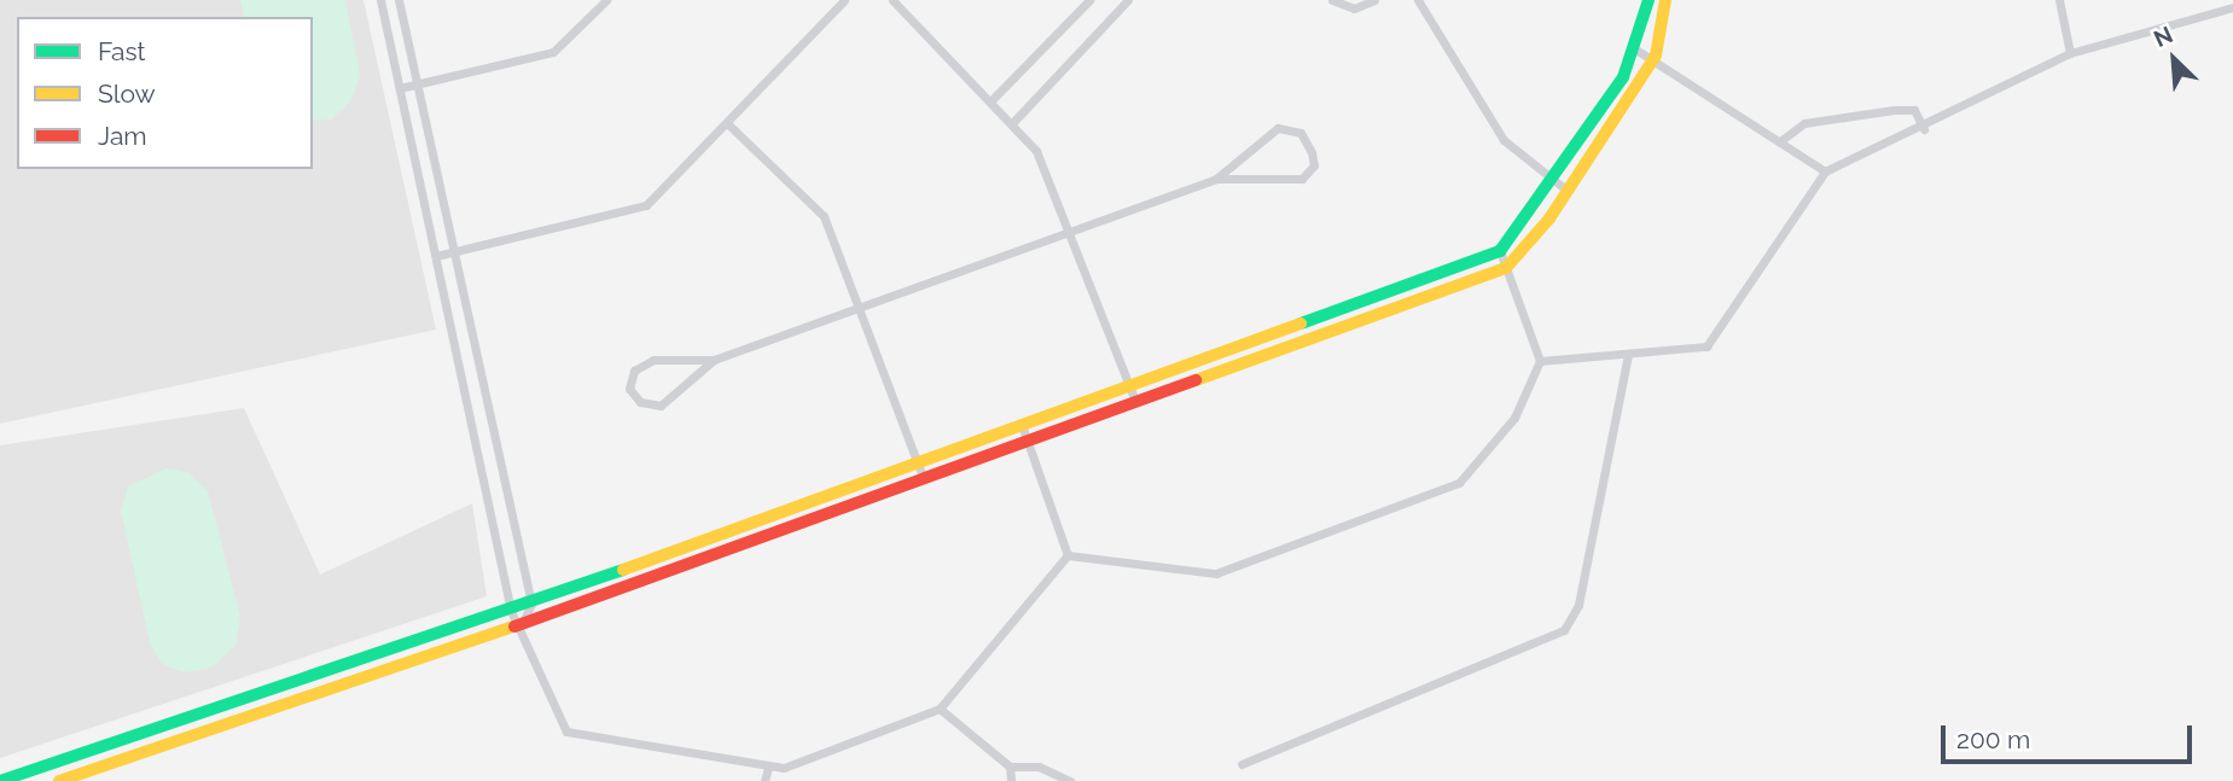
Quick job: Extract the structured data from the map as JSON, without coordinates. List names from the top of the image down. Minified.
{"legend":["Fast","Slow","Jam"],"scale_bar":"200 m","north":"top left"}
